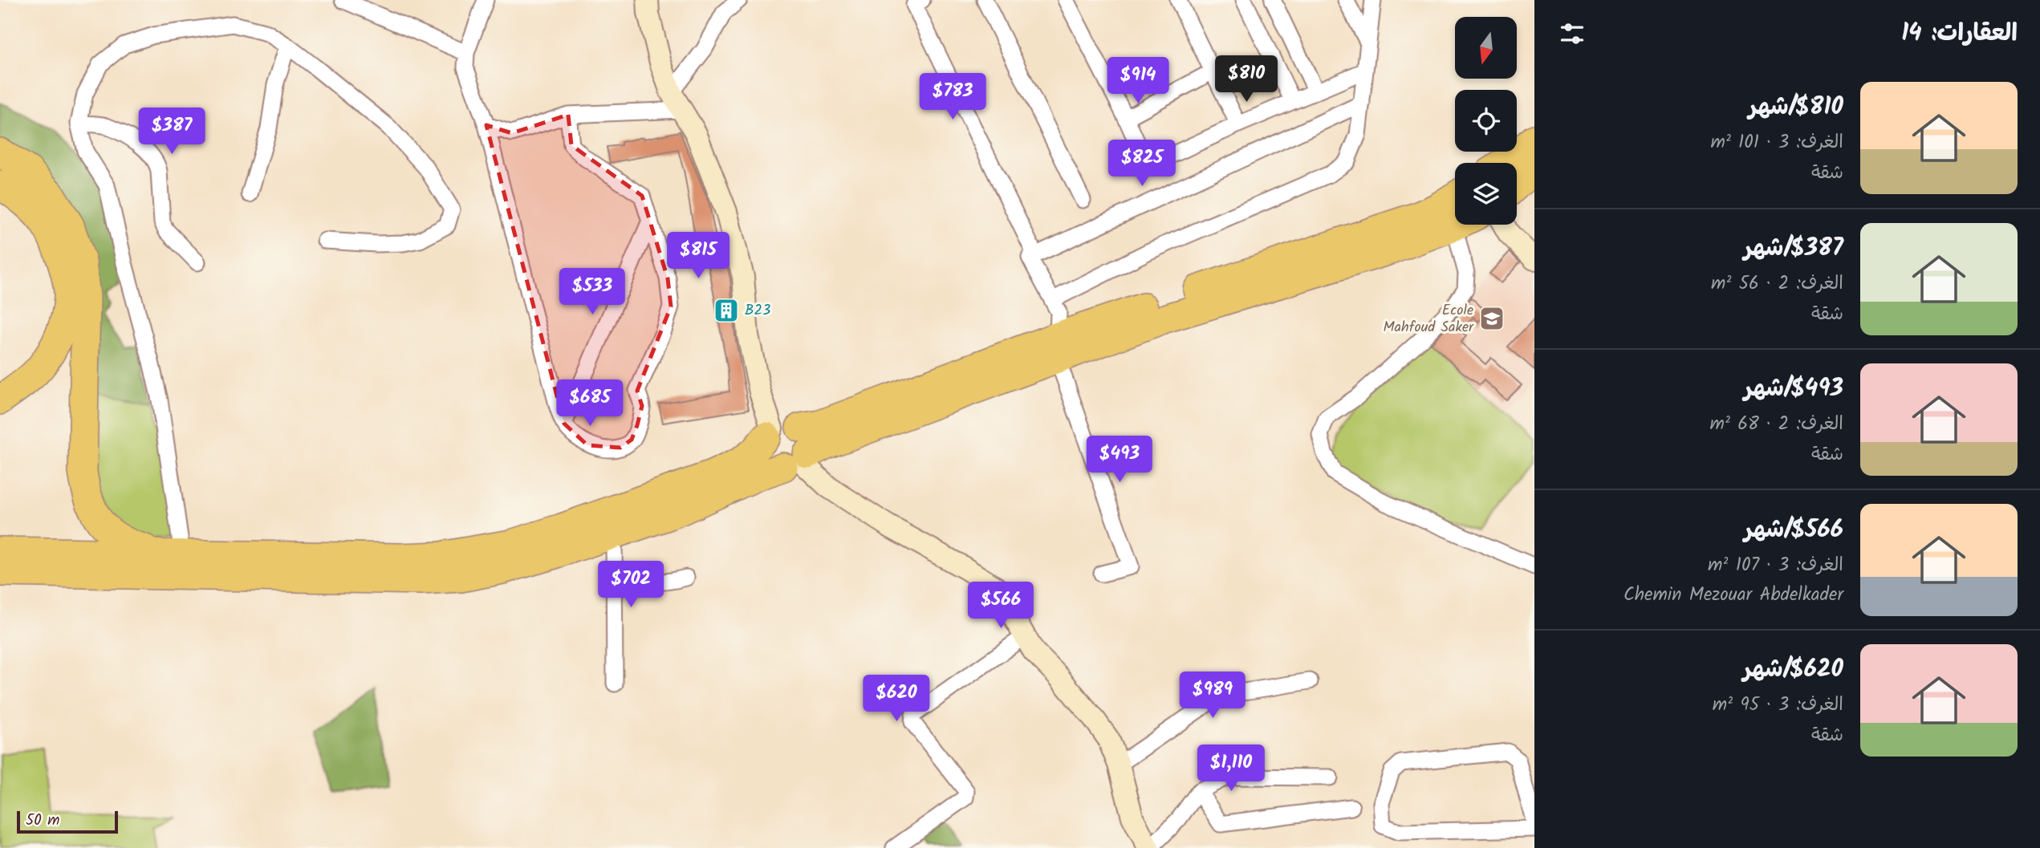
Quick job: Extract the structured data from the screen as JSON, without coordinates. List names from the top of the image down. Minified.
{"places":{"building":["B23"],"school or university":["Ecole Mahfoud Saker"]},"scale_bar":"50 m","north":"bottom","page":{"heading":"العقارات: 14","price":["$810","$914","$783","$387","$825","$815","$533","$685","$493","$702","$566","$989","$620","$1,110"],"list":[{"name":"$810/شهر","note":"الغرف: 3 · 101 m² · شقة"},{"name":"$387/شهر","note":"الغرف: 2 · 56 m² · شقة"},{"name":"$493/شهر","note":"الغرف: 2 · 68 m² · شقة"},{"name":"$566/شهر","note":"الغرف: 3 · 107 m² · Chemin Mezouar Abdelkader"},{"name":"$620/شهر","note":"الغرف: 3 · 95 m² · شقة"}],"scale":"50 m"}}
